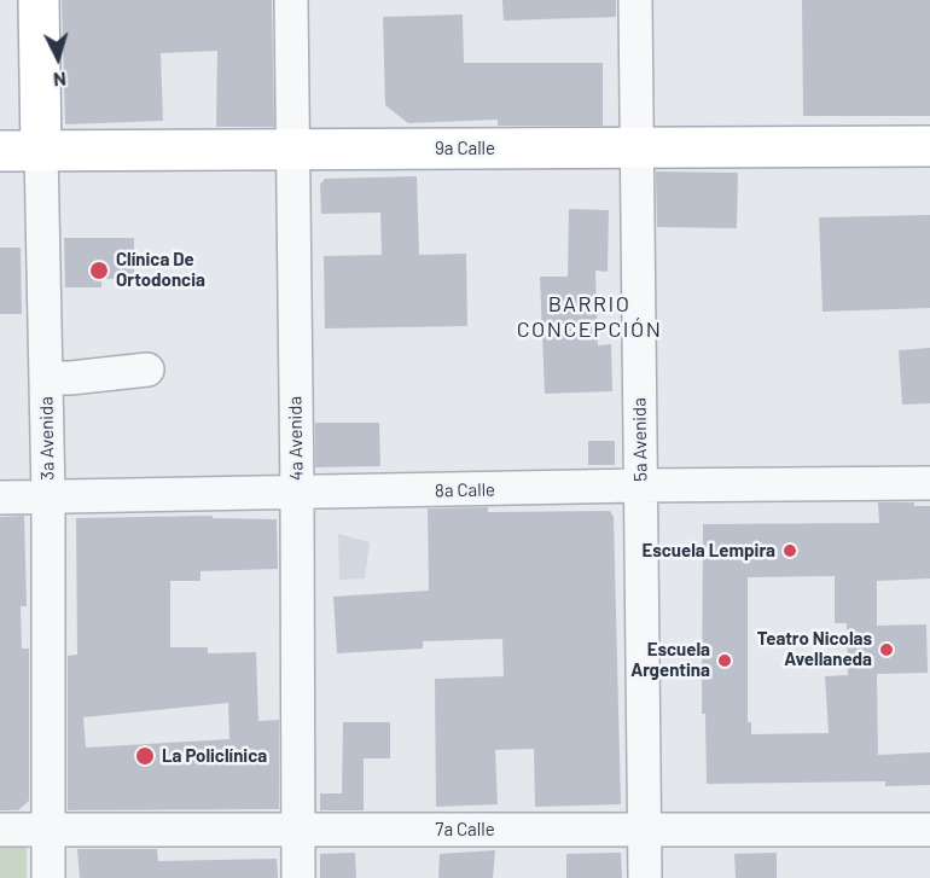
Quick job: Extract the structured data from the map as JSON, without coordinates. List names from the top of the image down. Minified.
{"streets":{"main road":["9a Calle","3a Avenida"],"street":["4a Avenida","5a Avenida","8a Calle","7a Calle"]},"crossings":[["9a Calle","3a Avenida"],["9a Calle","4a Avenida"],["9a Calle","5a Avenida"],["3a Avenida","8a Calle"],["3a Avenida","7a Calle"],["4a Avenida","8a Calle"],["4a Avenida","7a Calle"],["5a Avenida","8a Calle"],["5a Avenida","7a Calle"]],"districts":["BARRIO CONCEPCIÓN"],"places":["Clínica De Ortodoncia","Escuela Lempira","Teatro Nicolas Avellaneda","Escuela Argentina","La Policlínica"],"north":"bottom"}
